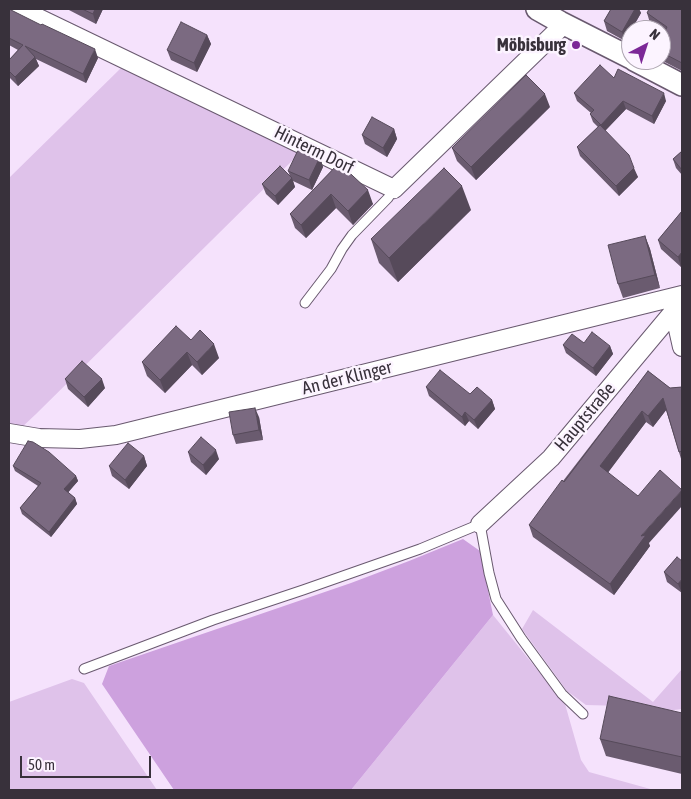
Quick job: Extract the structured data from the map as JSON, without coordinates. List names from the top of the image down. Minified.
{"streets":{"street":["Hinterm Dorf","An der Klinger","Hauptstraße"]},"places":["Möbisburg"],"scale_bar":"50 m","north":"top right"}
